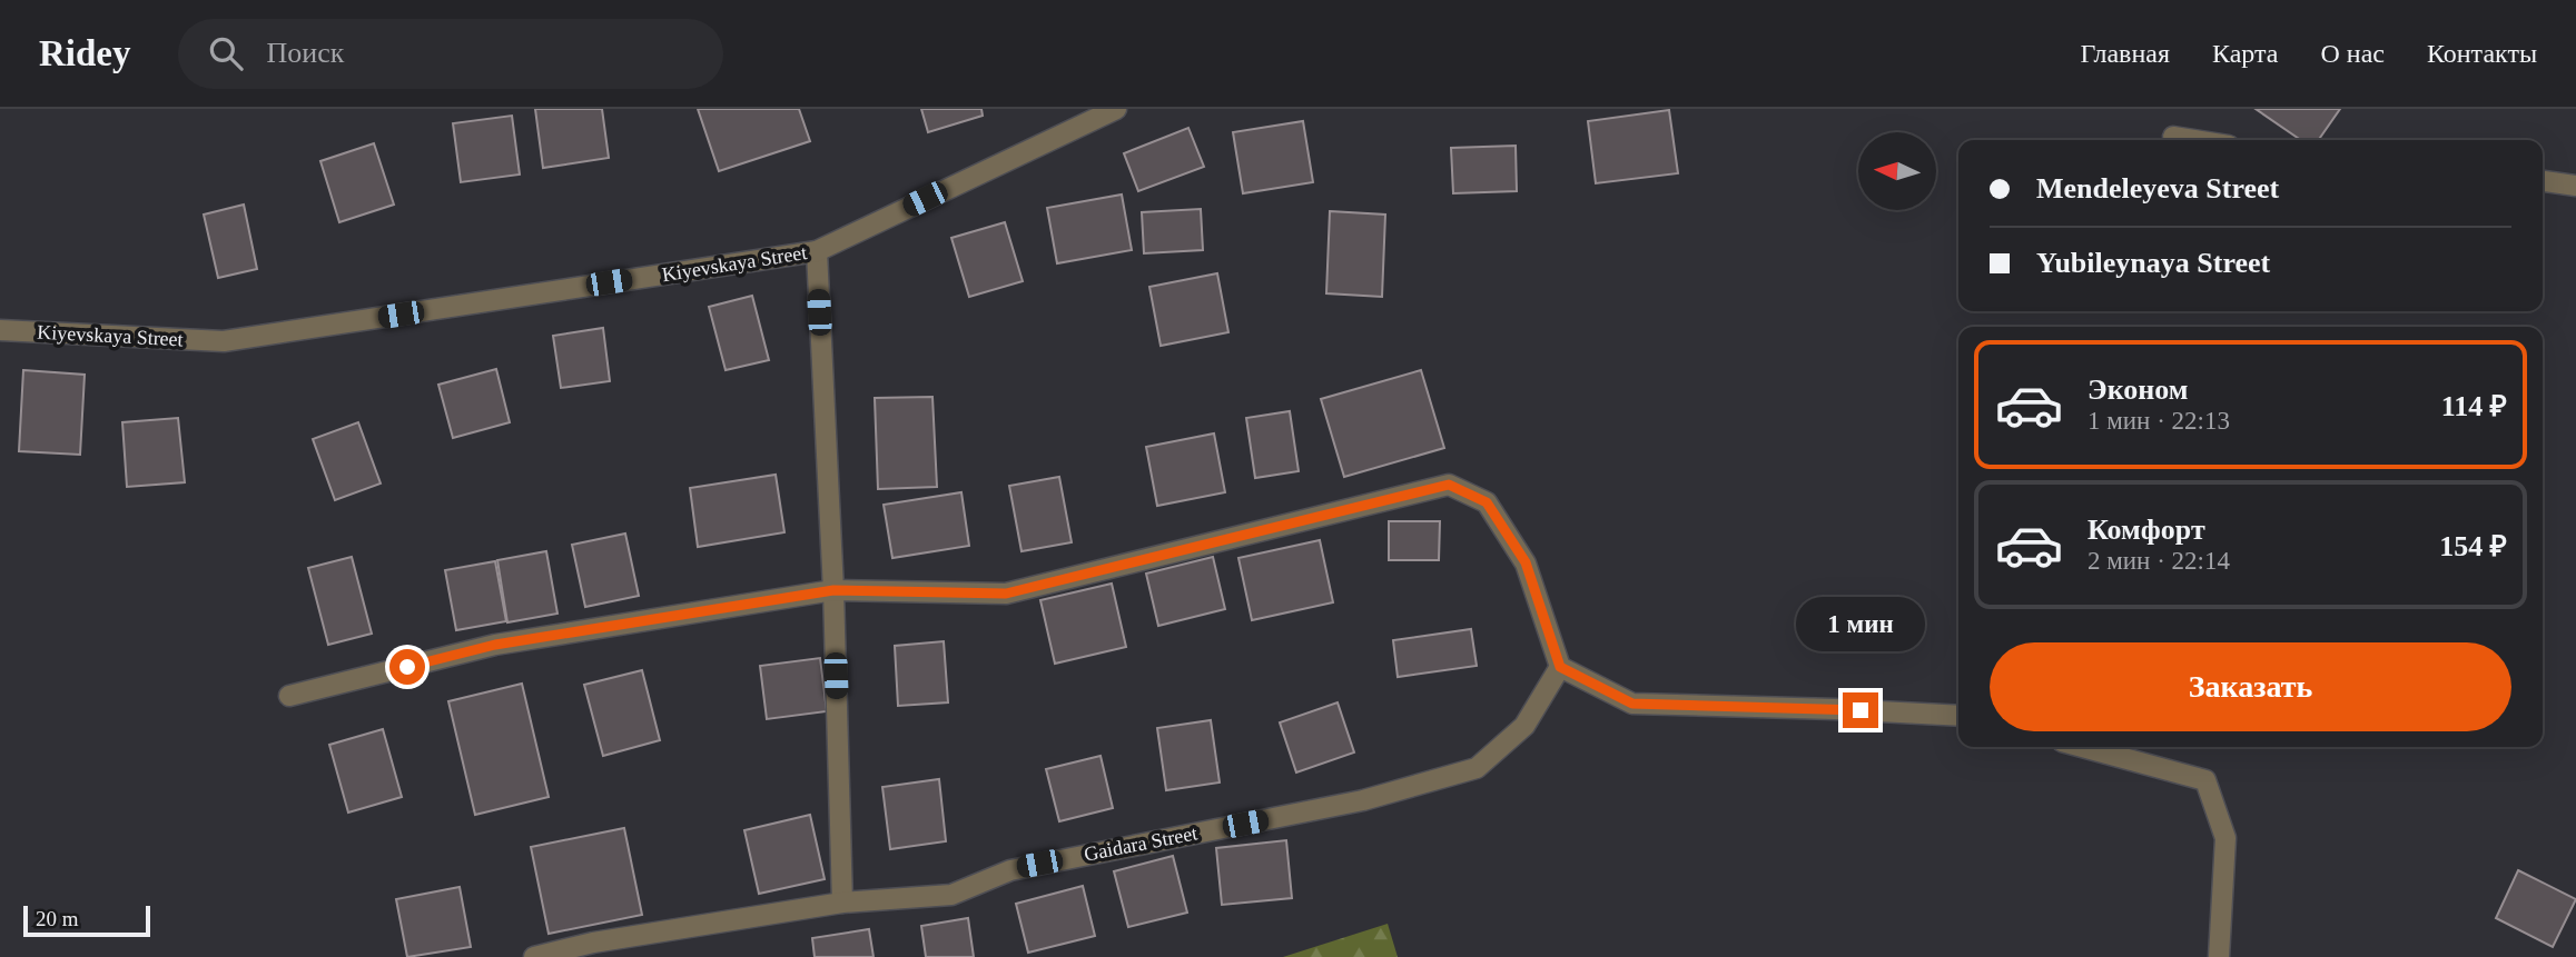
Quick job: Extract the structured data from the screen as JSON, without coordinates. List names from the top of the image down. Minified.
{"streets":{"street":["Kiyevskaya Street","Gaidara Street"]},"scale_bar":"20 m","north":"left","page":{"header":"Ridey","search":"Поиск","nav":["Главная","Карта","О нас","Контакты"],"banner":["Mendeleyeva Street","Yubileynaya Street"],"list":[{"name":"Эконом","note":"1 мин · 22:13","value":"114 ₽"},{"name":"Комфорт","note":"2 мин · 22:14","value":"154 ₽"}],"bubble":"1 мин","buttons":"Заказать","scale":"20 m"}}
